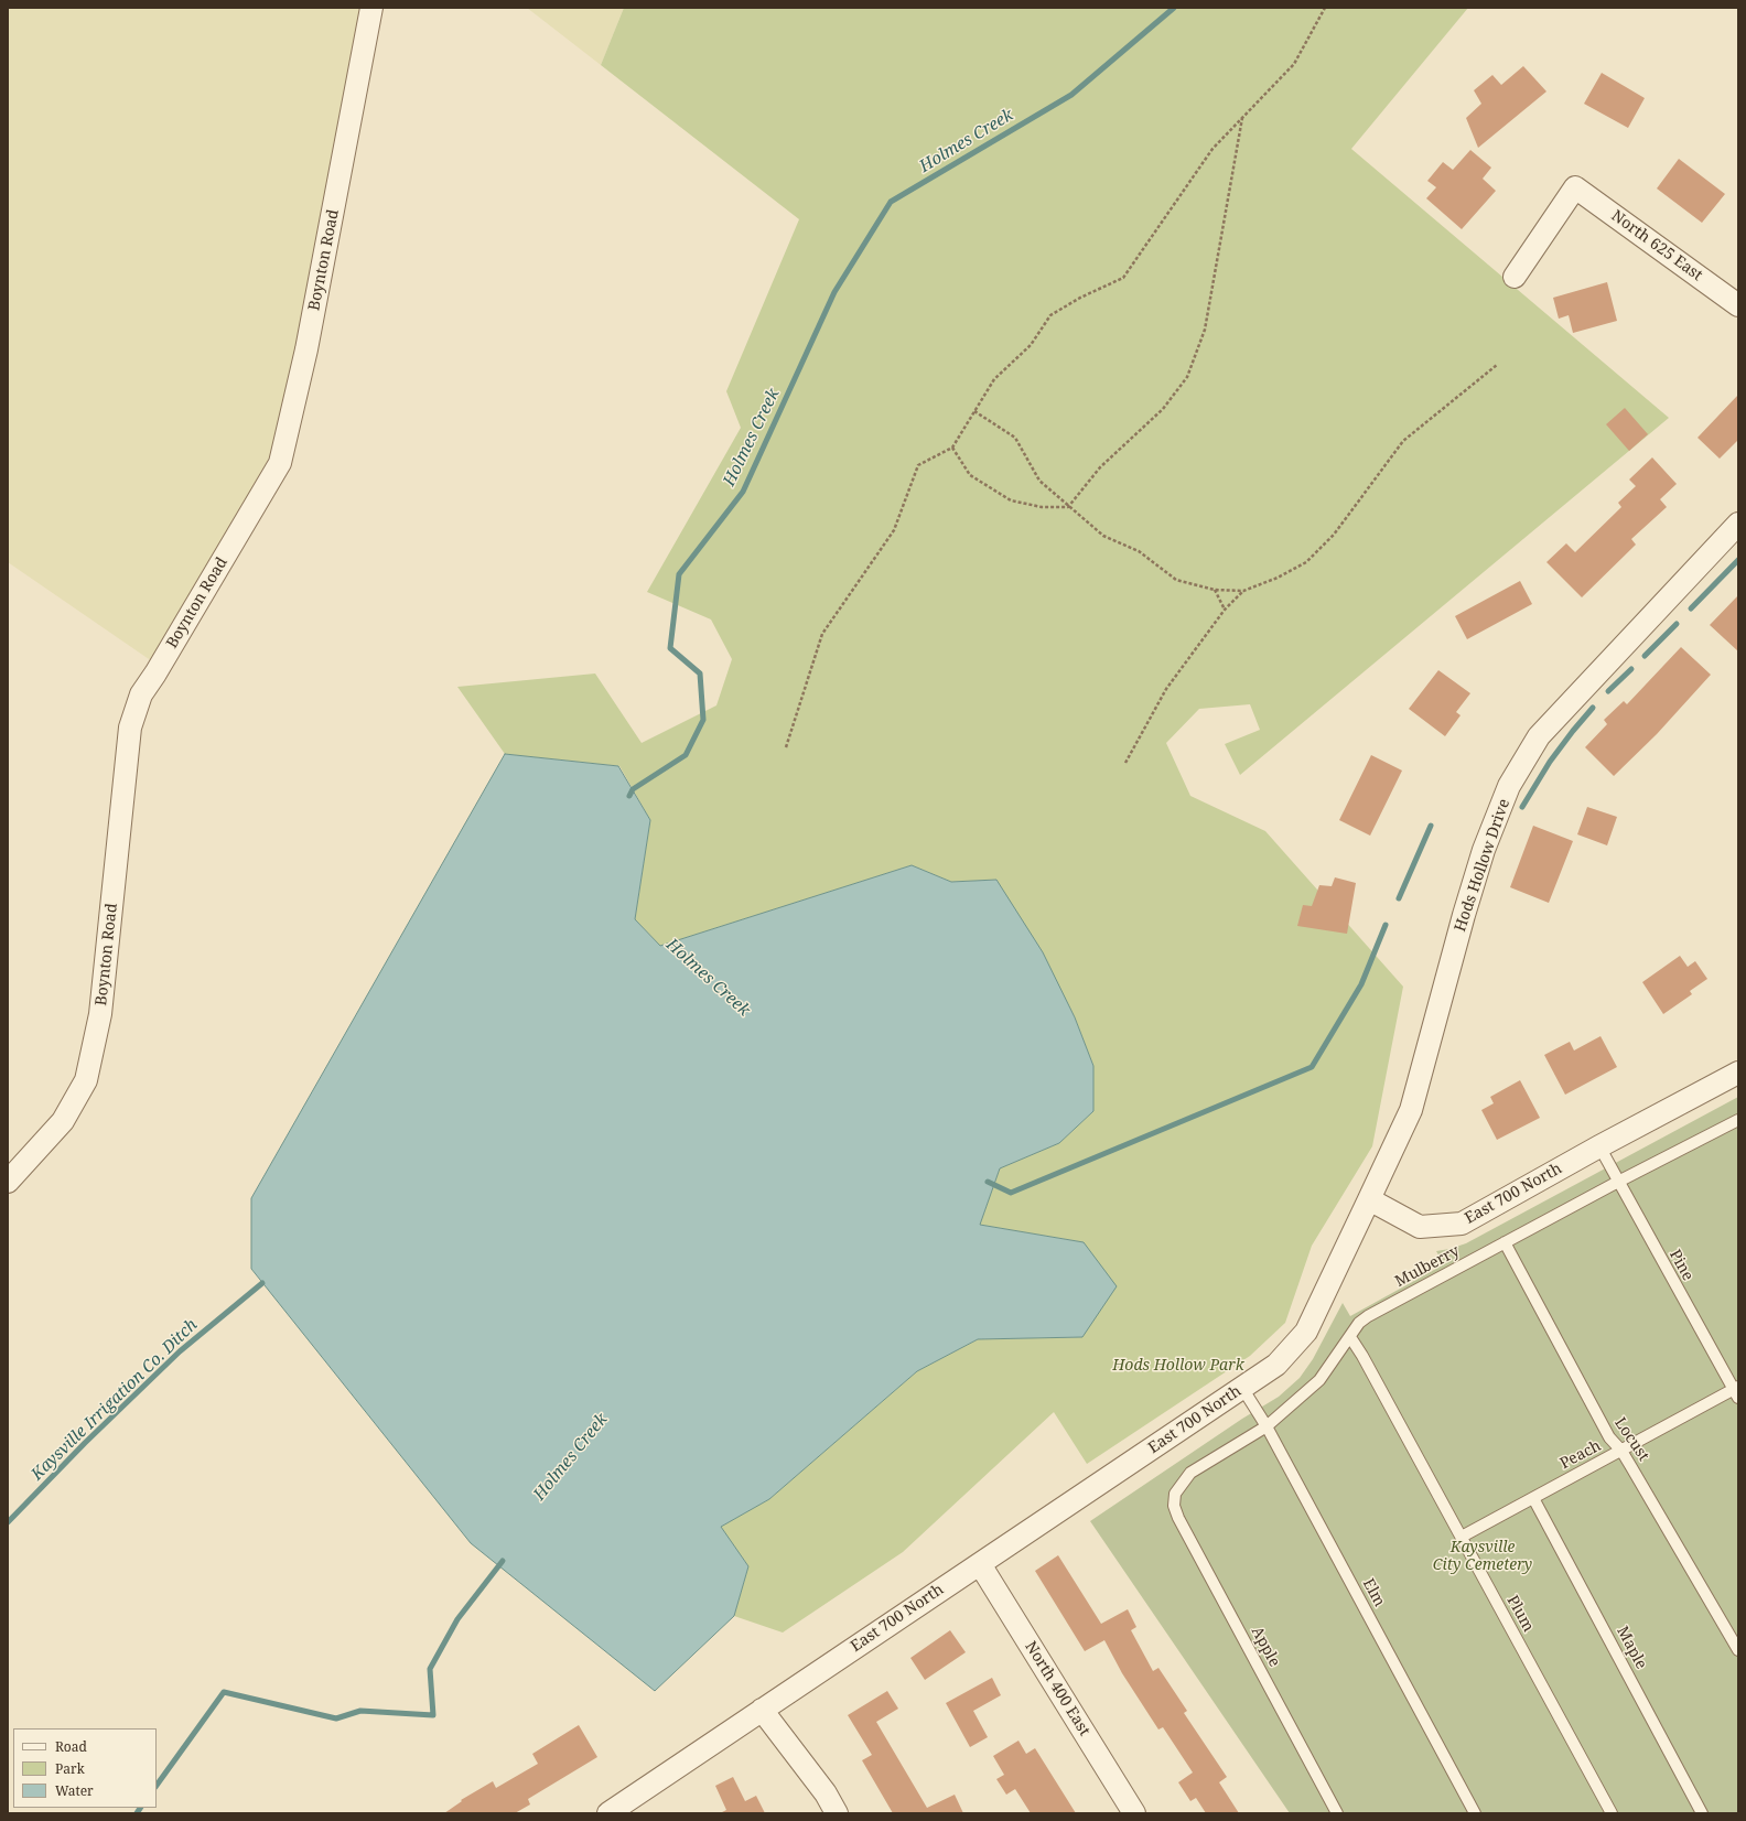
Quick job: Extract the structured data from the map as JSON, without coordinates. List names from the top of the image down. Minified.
{"streets":{"street":["North 625 East","Boynton Road","Hods Hollow Drive","East 700 North","North 400 East"],"lane":["Pine","Mulberry","Locust","Peach","Elm","Plum","Apple","Maple"]},"crossings":[["Hods Hollow Drive","East 700 North"],["East 700 North","Pine"],["East 700 North","Elm"],["East 700 North","North 400 East"],["Pine","Mulberry"],["Pine","Peach"],["Mulberry","Locust"],["Mulberry","Elm"],["Mulberry","Plum"],["Mulberry","Apple"],["Locust","Peach"],["Peach","Plum"],["Peach","Maple"]],"water":["Holmes Creek","Kaysville Irrigation Co. Ditch"],"parks":["Hods Hollow Park","Kaysville City Cemetery"],"legend":["Road","Park","Water"]}
